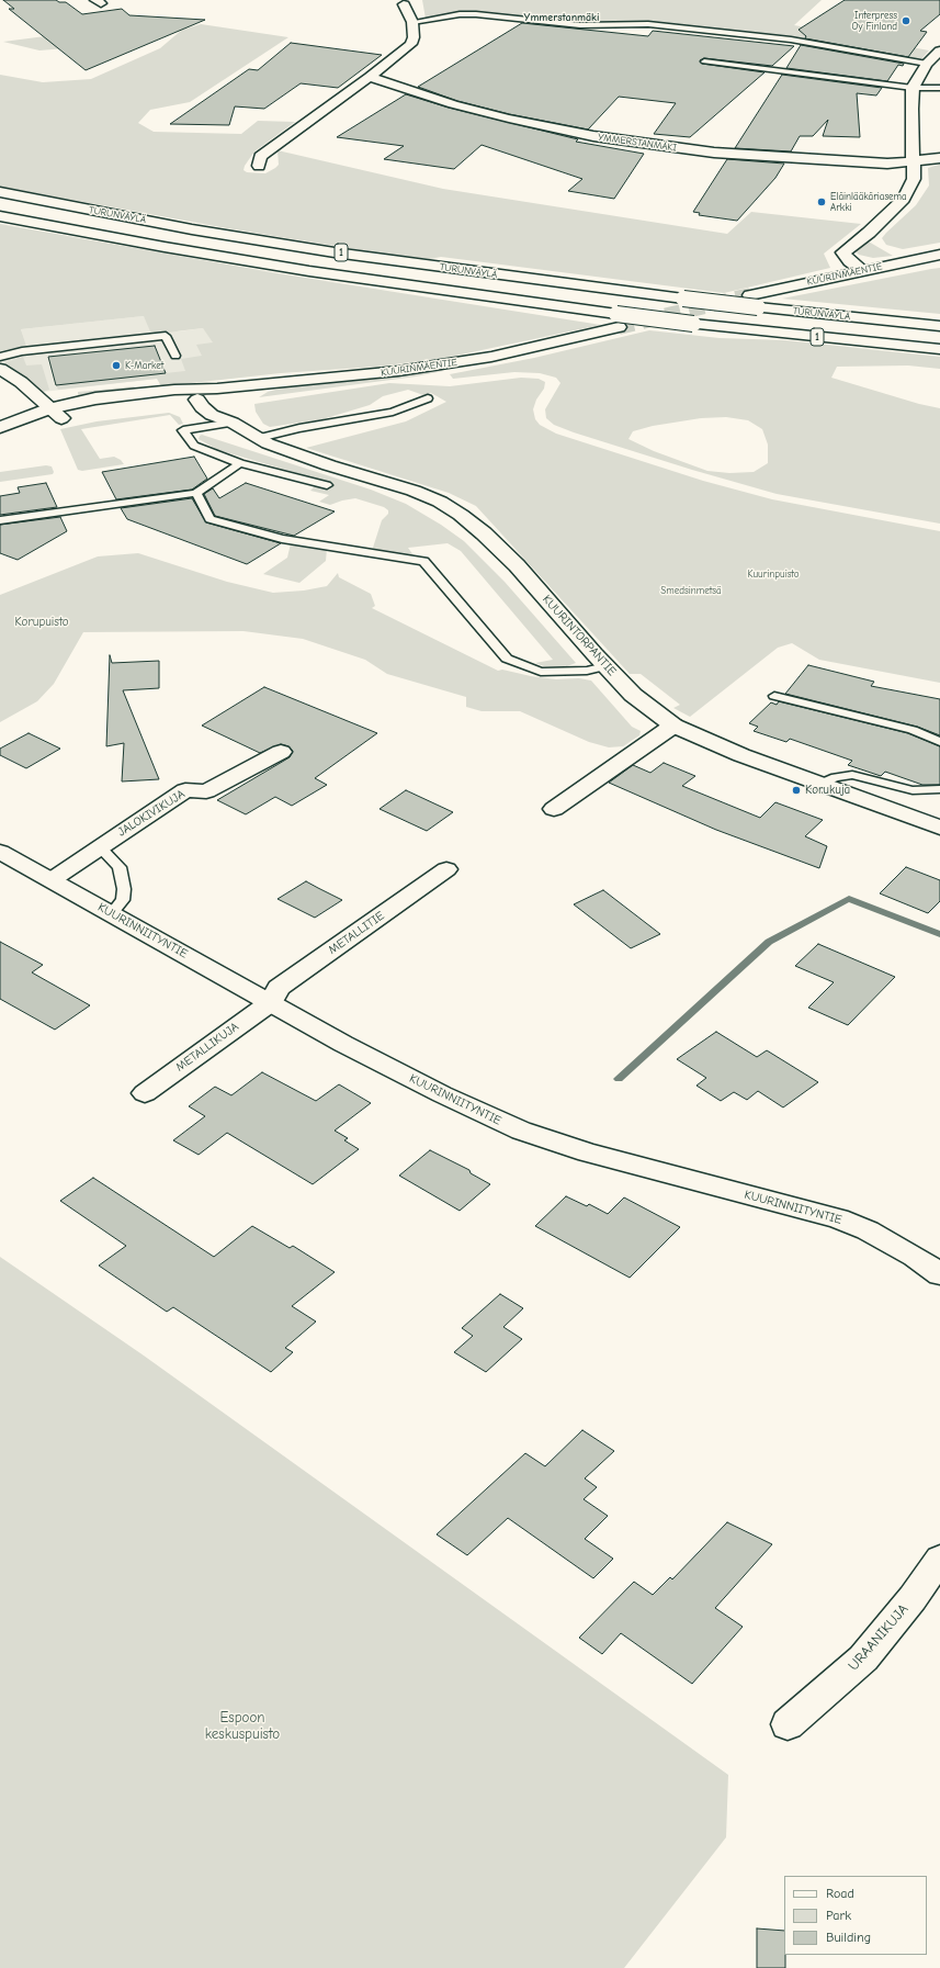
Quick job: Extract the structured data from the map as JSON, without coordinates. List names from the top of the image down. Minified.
{"streets":{"main road":["YMMERSTANMÄKI","TURUNVÄYLÄ","1","KUURINMÄENTIE","KUURINTORPANTIE","JALOKIVIKUJA","KUURINNIITYNTIE","METALLITIE","METALLIKUJA","URAANIKUJA"]},"crossings":[["TURUNVÄYLÄ","KUURINMÄENTIE"],["KUURINMÄENTIE","KUURINTORPANTIE"],["JALOKIVIKUJA","KUURINNIITYNTIE"],["KUURINNIITYNTIE","METALLITIE"],["KUURINNIITYNTIE","METALLIKUJA"],["METALLITIE","METALLIKUJA"]],"districts":["Ymmerstanmäki"],"parks":["Kuurinpuisto","Smedsinmetsä","Korupuisto","Espoon keskuspuisto"],"places":["Interpress Oy Finland","Eläinlääkäriasema Arkki","K-Market","Korukuja"],"legend":["Road","Park","Building"]}
